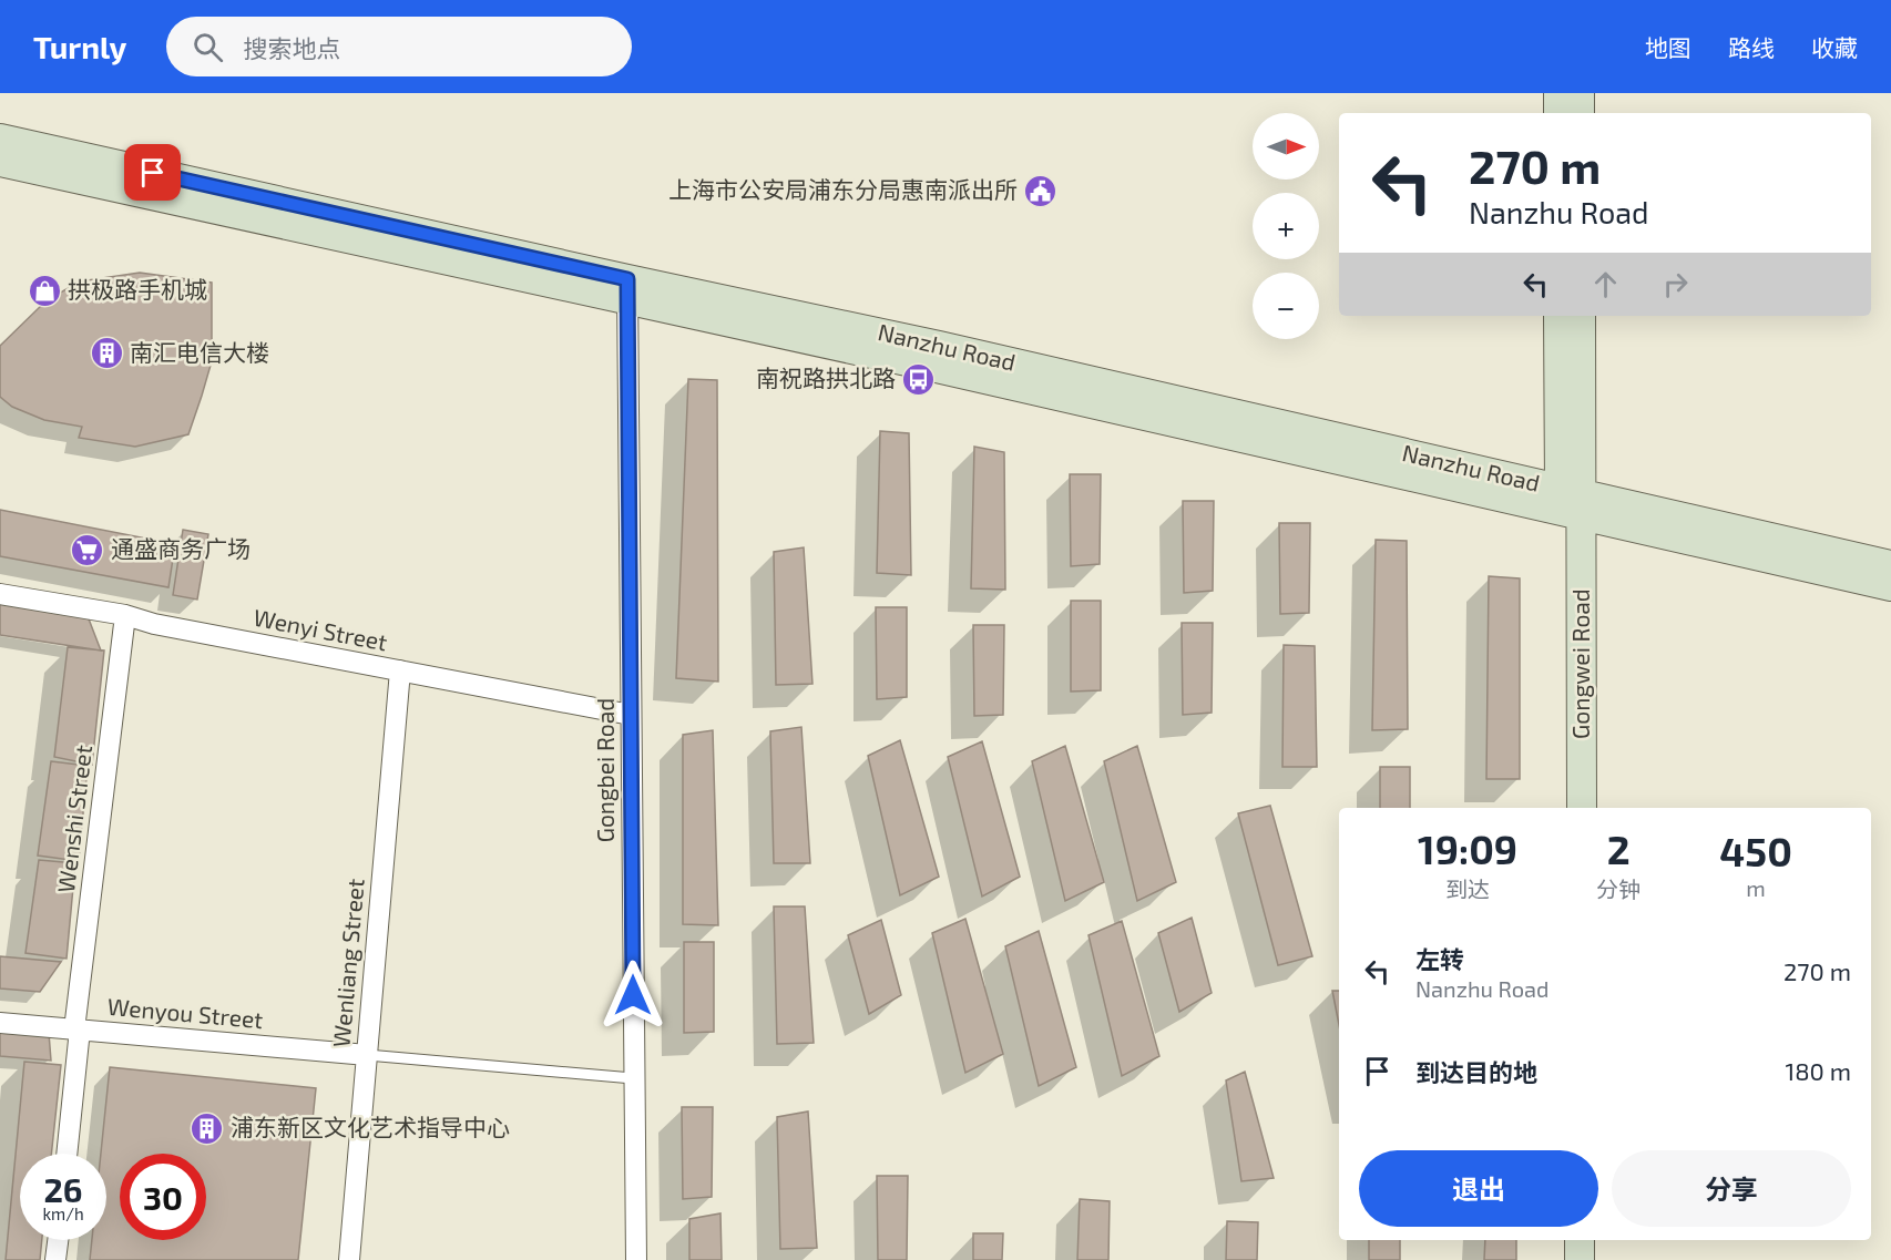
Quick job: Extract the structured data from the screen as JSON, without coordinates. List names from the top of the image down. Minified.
{"streets":{"main road":["Nanzhu Road","Gongwei Road"],"street":["Wenyi Street","Gongbei Road","Wenshi Street","Wenliang Street","Wenyou Street"]},"crossings":[["Nanzhu Road","Gongwei Road"],["Nanzhu Road","Gongbei Road"],["Wenyi Street","Gongbei Road"],["Wenyi Street","Wenshi Street"],["Wenyi Street","Wenliang Street"],["Wenshi Street","Wenyou Street"],["Wenliang Street","Wenyou Street"]],"places":{"public building":["上海市公安局浦东分局惠南派出所"],"shop":["拱极路手机城"],"building":["南汇电信大楼","浦东新区文化艺术指导中心"],"bus stop":["南祝路拱北路"],"supermarket":["通盛商务广场"]},"north":"right","page":{"header":"Turnly","search":"搜索地点","nav":["地图","路线","收藏"],"map_buttons":["+","−"],"turn":["270 m","Nanzhu Road"],"eta":["19:09","到达","2","分钟","450","m"],"list":[{"name":"左转","note":"Nanzhu Road","value":"270 m"},{"name":"到达目的地","value":"180 m"}],"buttons":["退出","分享"],"speed":"26 km/h","limit":"30"}}
